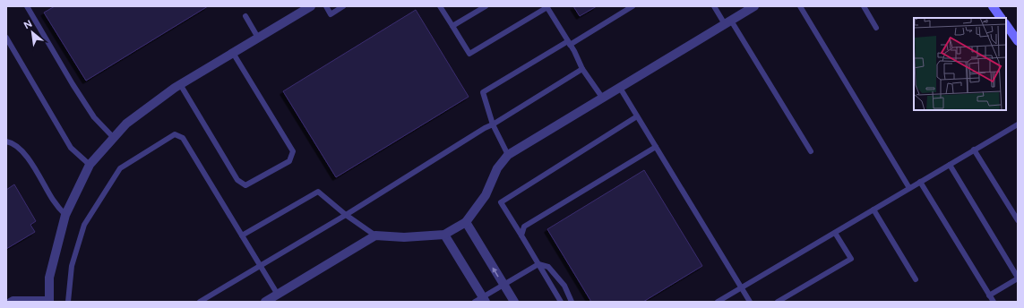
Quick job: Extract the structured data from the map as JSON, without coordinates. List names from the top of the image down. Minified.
{"north":"top left"}
